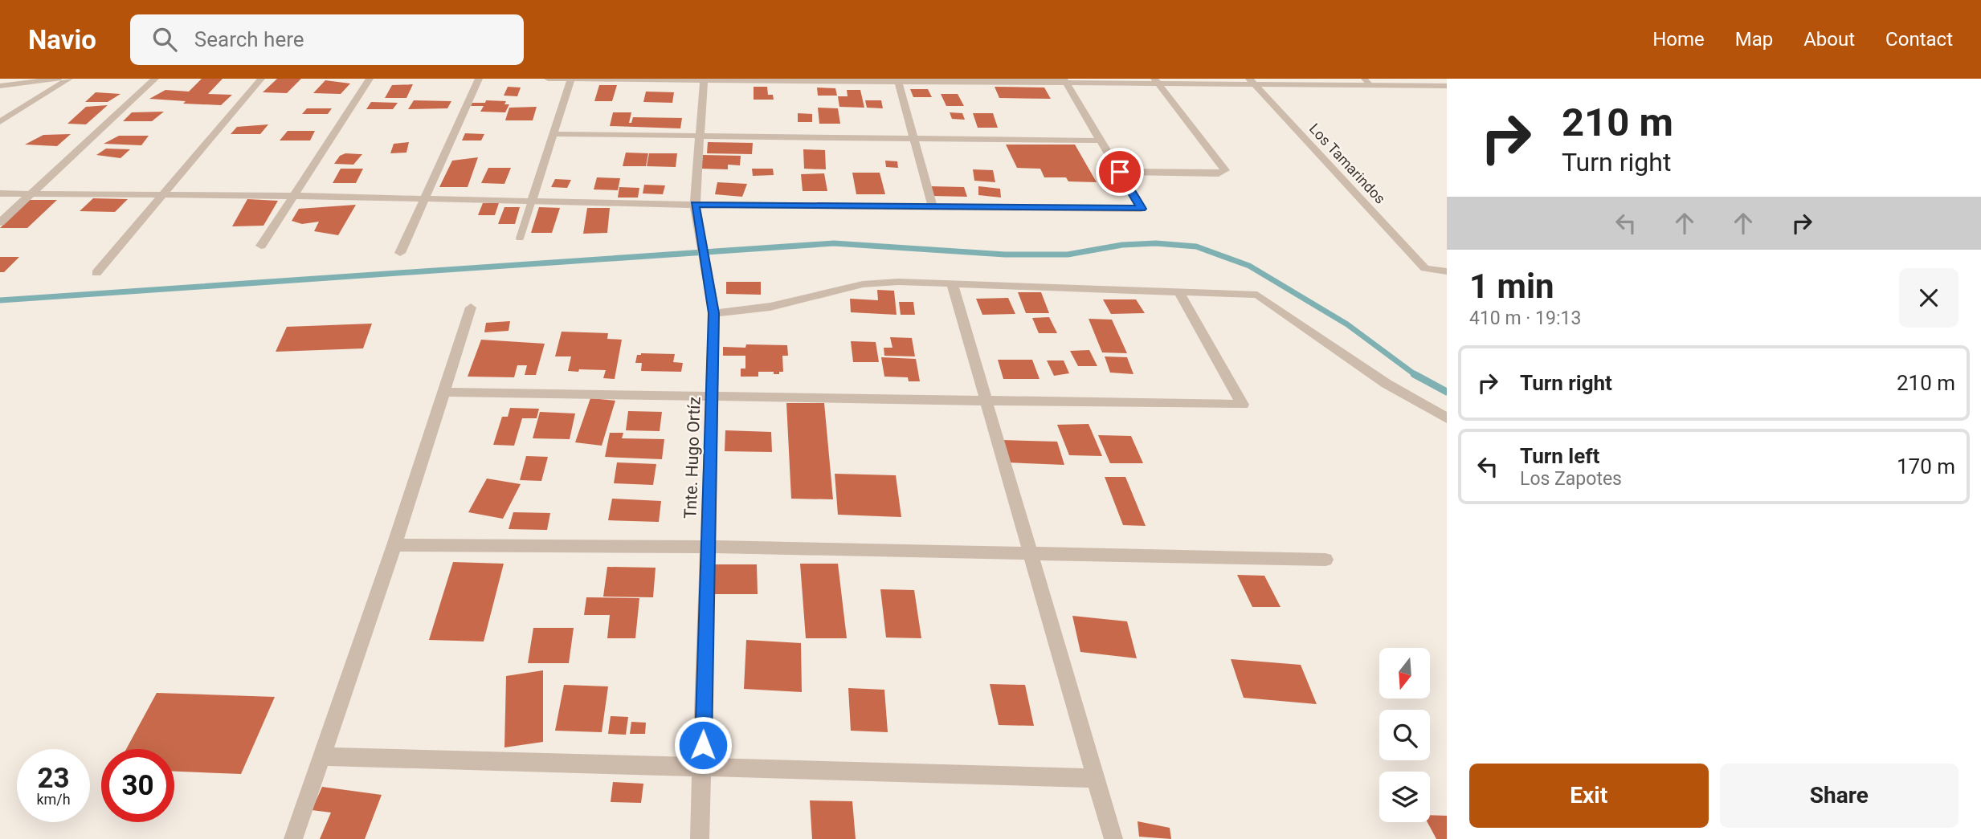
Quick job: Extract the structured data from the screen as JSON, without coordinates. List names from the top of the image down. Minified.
{"streets":{"street":["Los Tamarindos","Tnte. Hugo Ortíz"]},"north":"bottom","page":{"header":"Navio","search":"Search here","nav":["Home","Map","About","Contact"],"turn":["210 m","Turn right"],"heading":["1 min","410 m · 19:13"],"list":[{"name":"Turn right","value":"210 m"},{"name":"Turn left","note":"Los Zapotes","value":"170 m"}],"speed":"23 km/h","limit":"30","buttons":["Exit","Share"]}}
